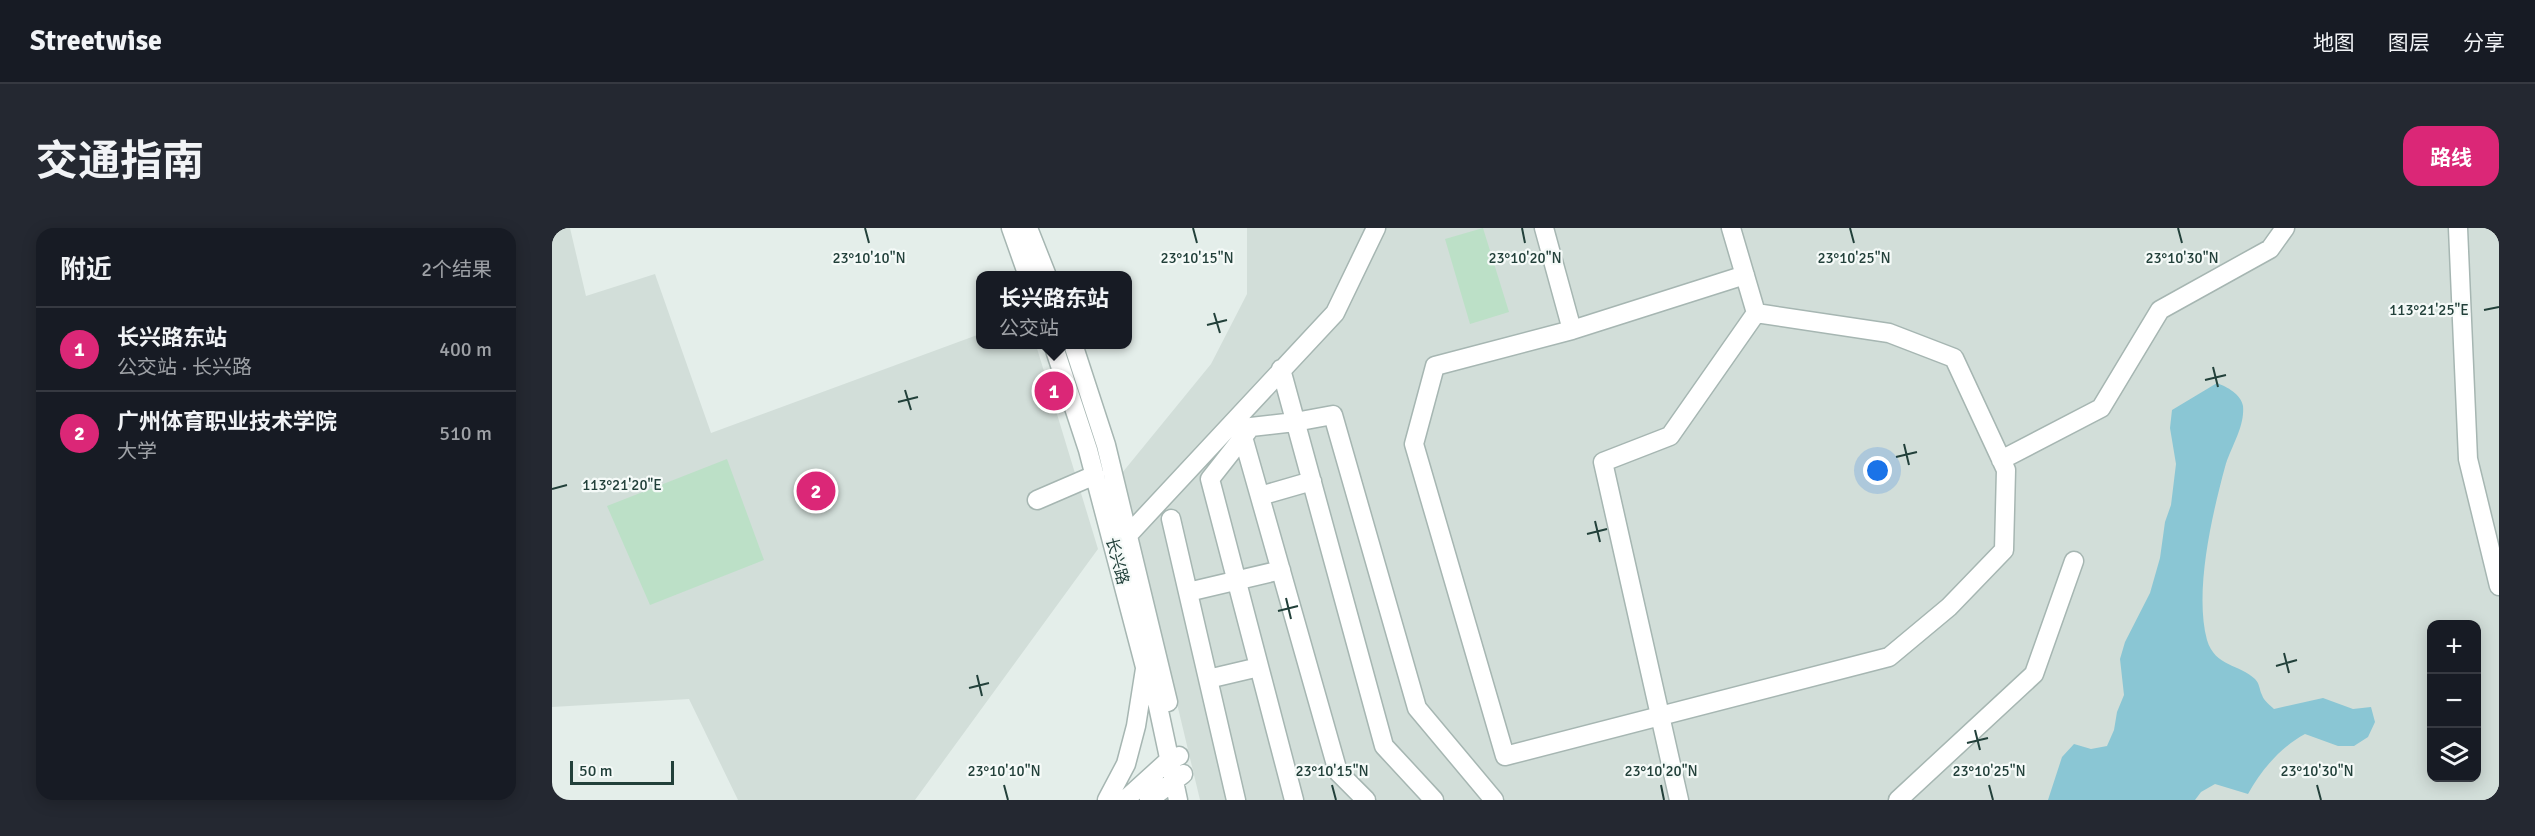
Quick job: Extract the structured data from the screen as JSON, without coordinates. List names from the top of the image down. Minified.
{"streets":{"street":["长兴路"]},"scale_bar":"50 m","page":{"header":"Streetwise","nav":["地图","图层","分享"],"title":"交通指南","buttons":"路线","heading":["附近","2个结果"],"popup":["长兴路东站","公交站"],"list":[{"mark":"1","name":"长兴路东站","note":"公交站 · 长兴路","value":"400 m"},{"mark":"2","name":"广州体育职业技术学院","note":"大学","value":"510 m"}],"pins":["1","2"],"map_buttons":["+","−"],"scale":"50 m"},"coordinates":["23°10'10\"N","23°10'15\"N","23°10'20\"N","23°10'25\"N","23°10'30\"N","113°21'25\"E","113°21'20\"E"]}
